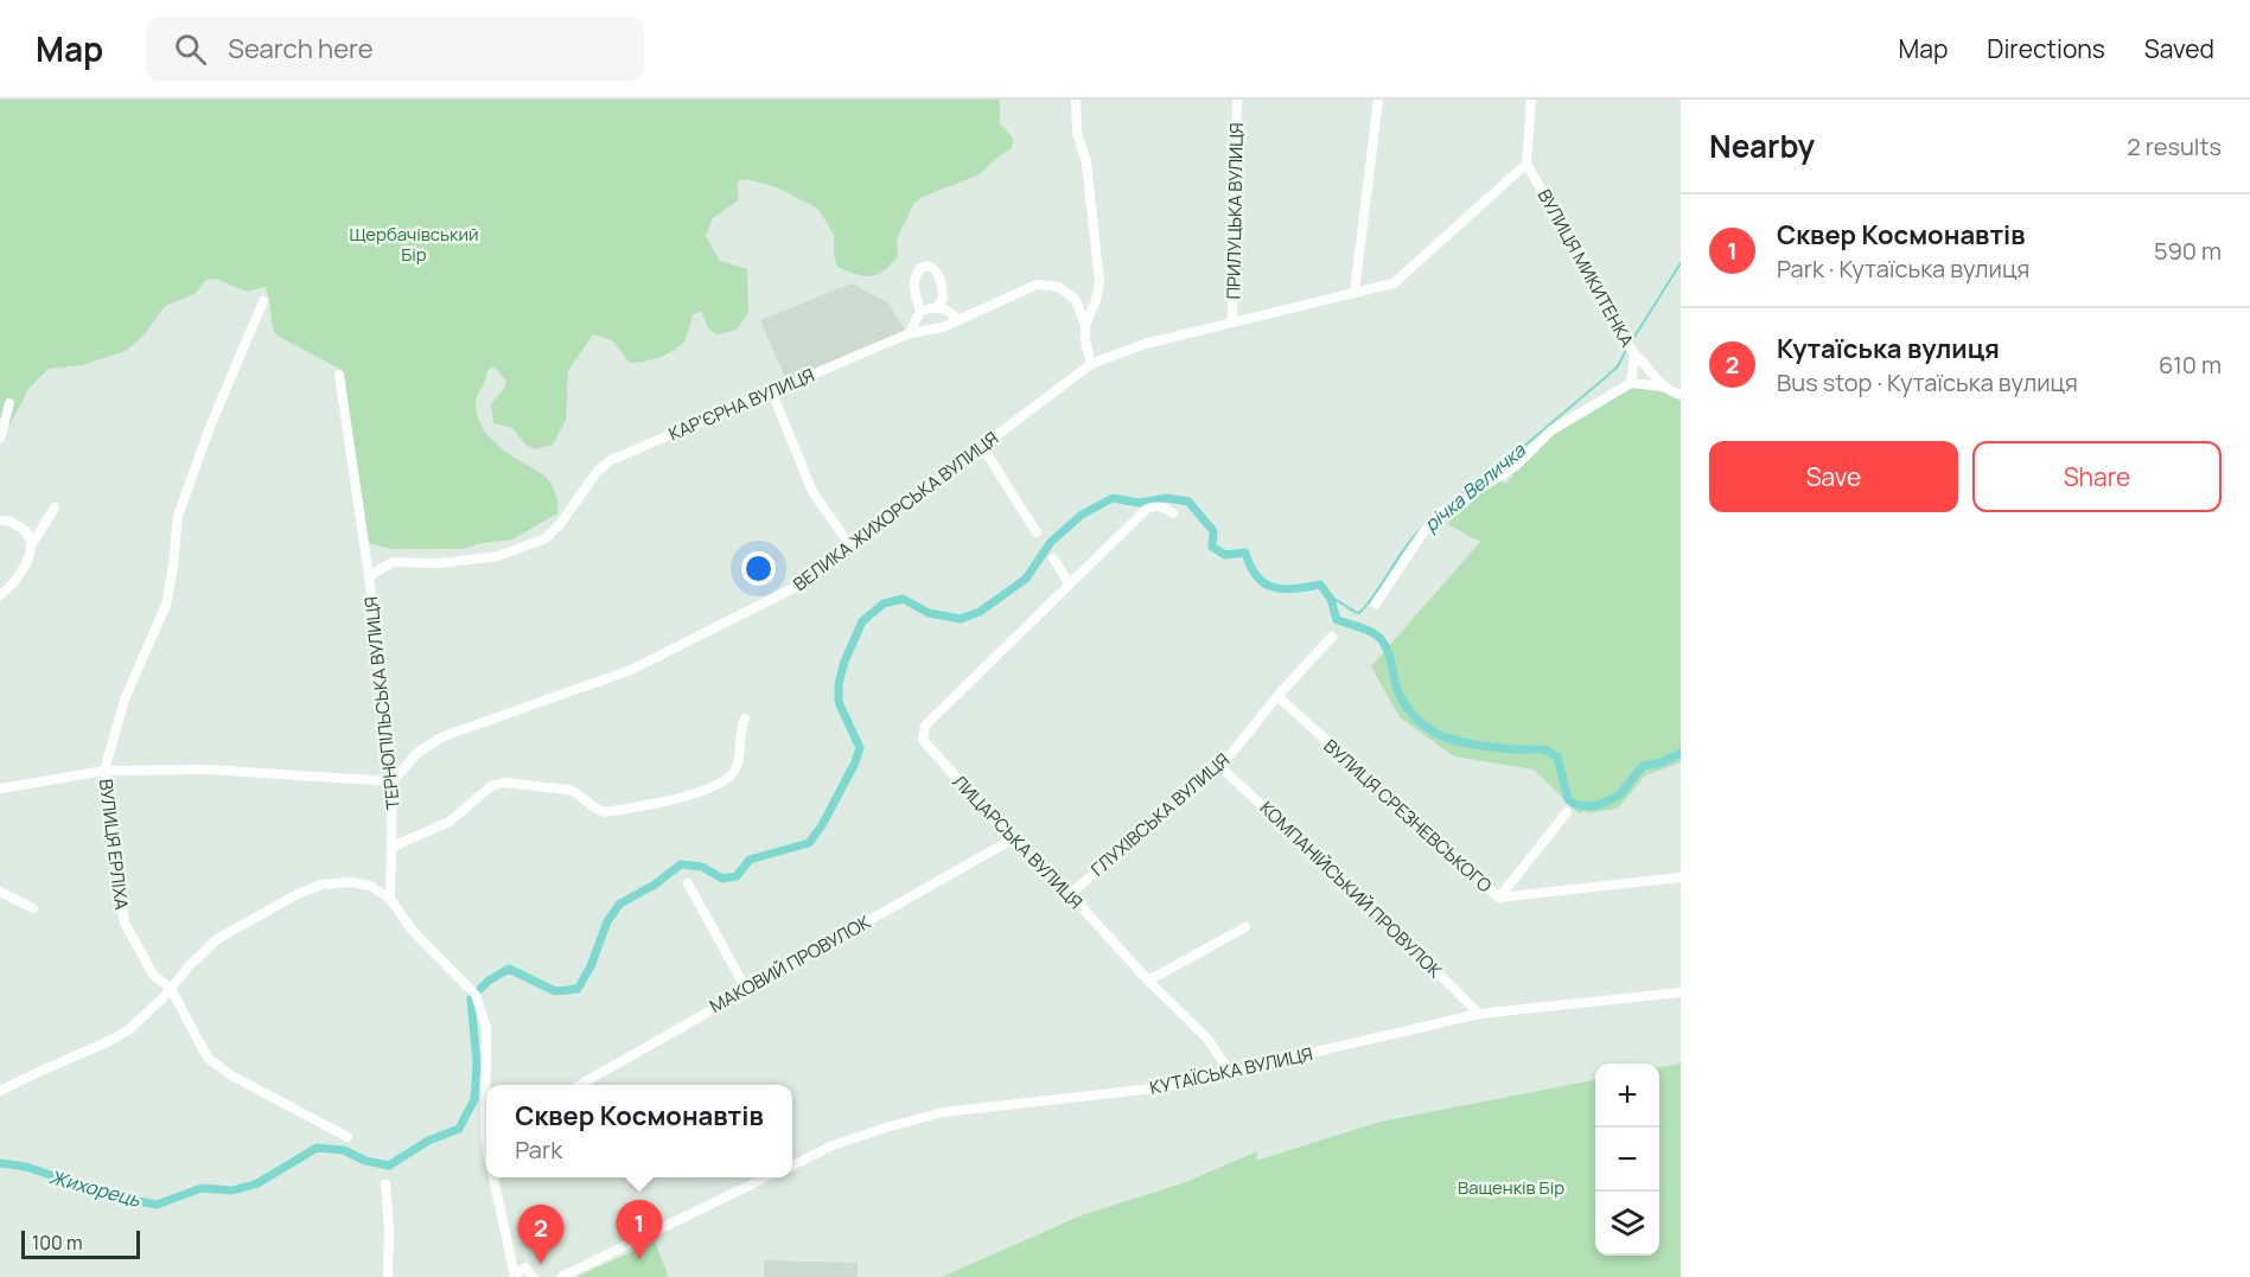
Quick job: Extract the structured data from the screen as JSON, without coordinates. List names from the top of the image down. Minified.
{"streets":{"street":["ПРИЛУЦЬКА ВУЛИЦЯ","ВУЛИЦЯ МИКИТЕНКА","КАР’ЄРНА ВУЛИЦЯ","ВЕЛИКА ЖИХОРСЬКА ВУЛИЦЯ","ТЕРНОПІЛЬСЬКА ВУЛИЦЯ","ГЛУХІВСЬКА ВУЛИЦЯ","ВУЛИЦЯ СРЕЗНЕВСЬКОГО","ЛИЦАРСЬКА ВУЛИЦЯ","ВУЛИЦЯ ЕРЛІХА","КОМПАНІЙСЬКИЙ ПРОВУЛОК","МАКОВИЙ ПРОВУЛОК","КУТАЇСЬКА ВУЛИЦЯ"]},"crossings":[["ПРИЛУЦЬКА ВУЛИЦЯ","ВЕЛИКА ЖИХОРСЬКА ВУЛИЦЯ"],["ВУЛИЦЯ МИКИТЕНКА","ВЕЛИКА ЖИХОРСЬКА ВУЛИЦЯ"],["КАР’ЄРНА ВУЛИЦЯ","ВЕЛИКА ЖИХОРСЬКА ВУЛИЦЯ"],["КАР’ЄРНА ВУЛИЦЯ","ТЕРНОПІЛЬСЬКА ВУЛИЦЯ"],["ВЕЛИКА ЖИХОРСЬКА ВУЛИЦЯ","ТЕРНОПІЛЬСЬКА ВУЛИЦЯ"],["ГЛУХІВСЬКА ВУЛИЦЯ","ВУЛИЦЯ СРЕЗНЕВСЬКОГО"],["ГЛУХІВСЬКА ВУЛИЦЯ","ЛИЦАРСЬКА ВУЛИЦЯ"],["ГЛУХІВСЬКА ВУЛИЦЯ","КОМПАНІЙСЬКИЙ ПРОВУЛОК"],["ЛИЦАРСЬКА ВУЛИЦЯ","МАКОВИЙ ПРОВУЛОК"],["ЛИЦАРСЬКА ВУЛИЦЯ","КУТАЇСЬКА ВУЛИЦЯ"],["КОМПАНІЙСЬКИЙ ПРОВУЛОК","КУТАЇСЬКА ВУЛИЦЯ"]],"water":["річка Величка","Жихорець"],"parks":["Щербачівський Бір","Ващенків Бір"],"scale_bar":"100 m","page":{"header":"Map","search":"Search here","nav":["Map","Directions","Saved"],"heading":["Nearby","2 results"],"list":[{"mark":"1","name":"Сквер Космонавтів","note":"Park · Кутаїська вулиця","value":"590 m"},{"mark":"2","name":"Кутаїська вулиця","note":"Bus stop · Кутаїська вулиця","value":"610 m"}],"buttons":["Save","Share"],"map_buttons":["+","−"],"popup":["Сквер Космонавтів","Park"],"pins":["1","2"],"scale":"100 m"}}
